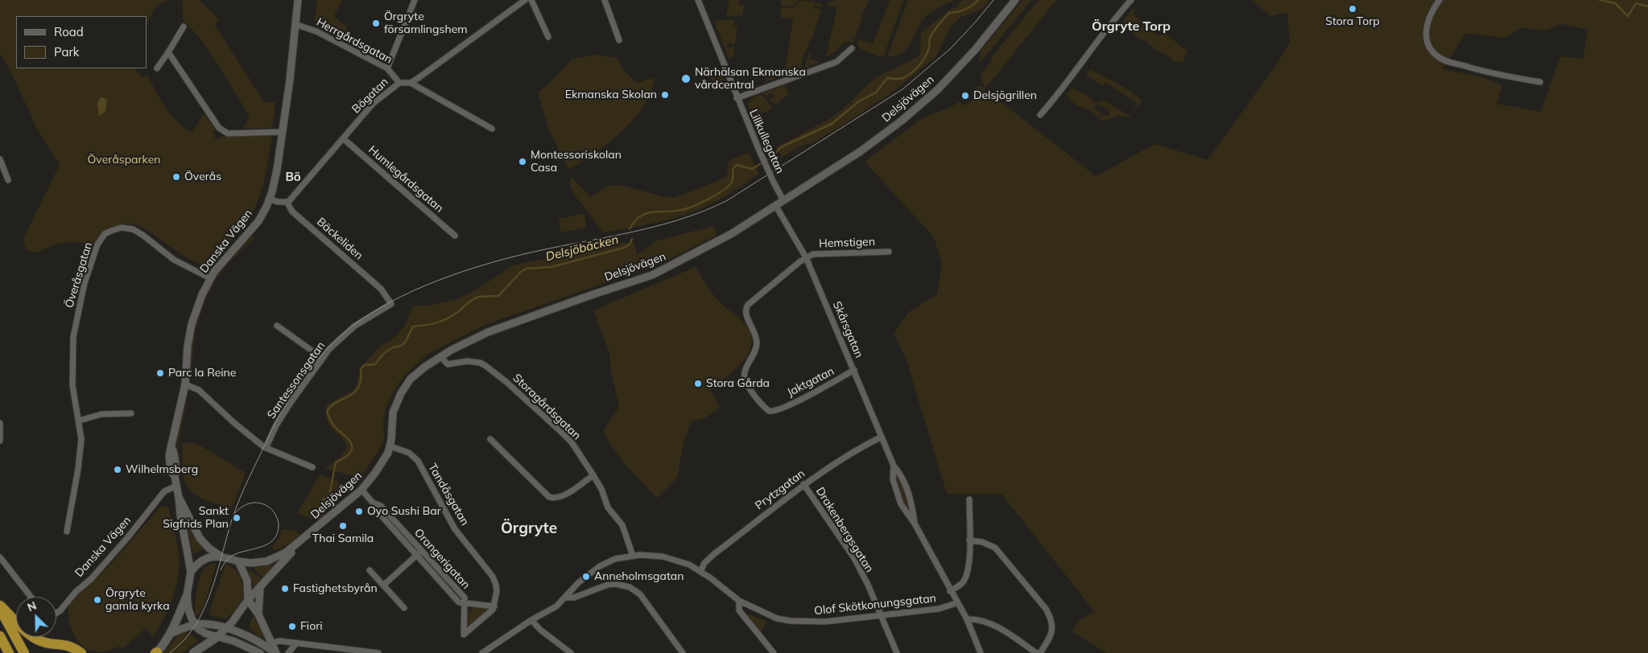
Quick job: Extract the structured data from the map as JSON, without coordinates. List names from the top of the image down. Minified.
{"streets":{"street":["Herrgårdsgatan","Bögatan","Delsjövägen","Lillkullegatan","Humlegårdsgatan","Bäckeliden","Danska Vägen","Hemstigen","Överåsgatan","Skårsgatan","Santessonsgatan","Jaktgatan","Storagårdsgatan","Prytzgatan","Tandåsgatan","Drakenbergsgatan","Orangerigatan","Olof Skötkonungsgatan"]},"crossings":[["Herrgårdsgatan","Bögatan"],["Herrgårdsgatan","Danska Vägen"],["Bögatan","Humlegårdsgatan"],["Bögatan","Bäckeliden"],["Delsjövägen","Lillkullegatan"],["Delsjövägen","Skårsgatan"],["Delsjövägen","Storagårdsgatan"],["Delsjövägen","Tandåsgatan"],["Delsjövägen","Orangerigatan"],["Bäckeliden","Santessonsgatan"],["Danska Vägen","Överåsgatan"],["Hemstigen","Skårsgatan"],["Hemstigen","Jaktgatan"],["Skårsgatan","Jaktgatan"],["Skårsgatan","Prytzgatan"],["Skårsgatan","Olof Skötkonungsgatan"],["Storagårdsgatan","Olof Skötkonungsgatan"],["Prytzgatan","Drakenbergsgatan"],["Prytzgatan","Olof Skötkonungsgatan"],["Drakenbergsgatan","Olof Skötkonungsgatan"]],"districts":["Örgryte Torp","Bö","Örgryte"],"water":["Delsjöbäcken"],"parks":["Överåsparken"],"places":["Stora Torp","Örgryte församlingshem","Närhälsan Ekmanska vårdcentral","Ekmanska Skolan","Delsjögrillen","Montessoriskolan Casa","Överås","Parc la Reine","Stora Gårda","Wilhelmsberg","Oyo Sushi Bar","Sankt Sigfrids Plan","Thai Samila","Anneholmsgatan","Fastighetsbyrån","Örgryte gamla kyrka","Fiori"],"legend":["Road","Park"],"north":"top left"}
